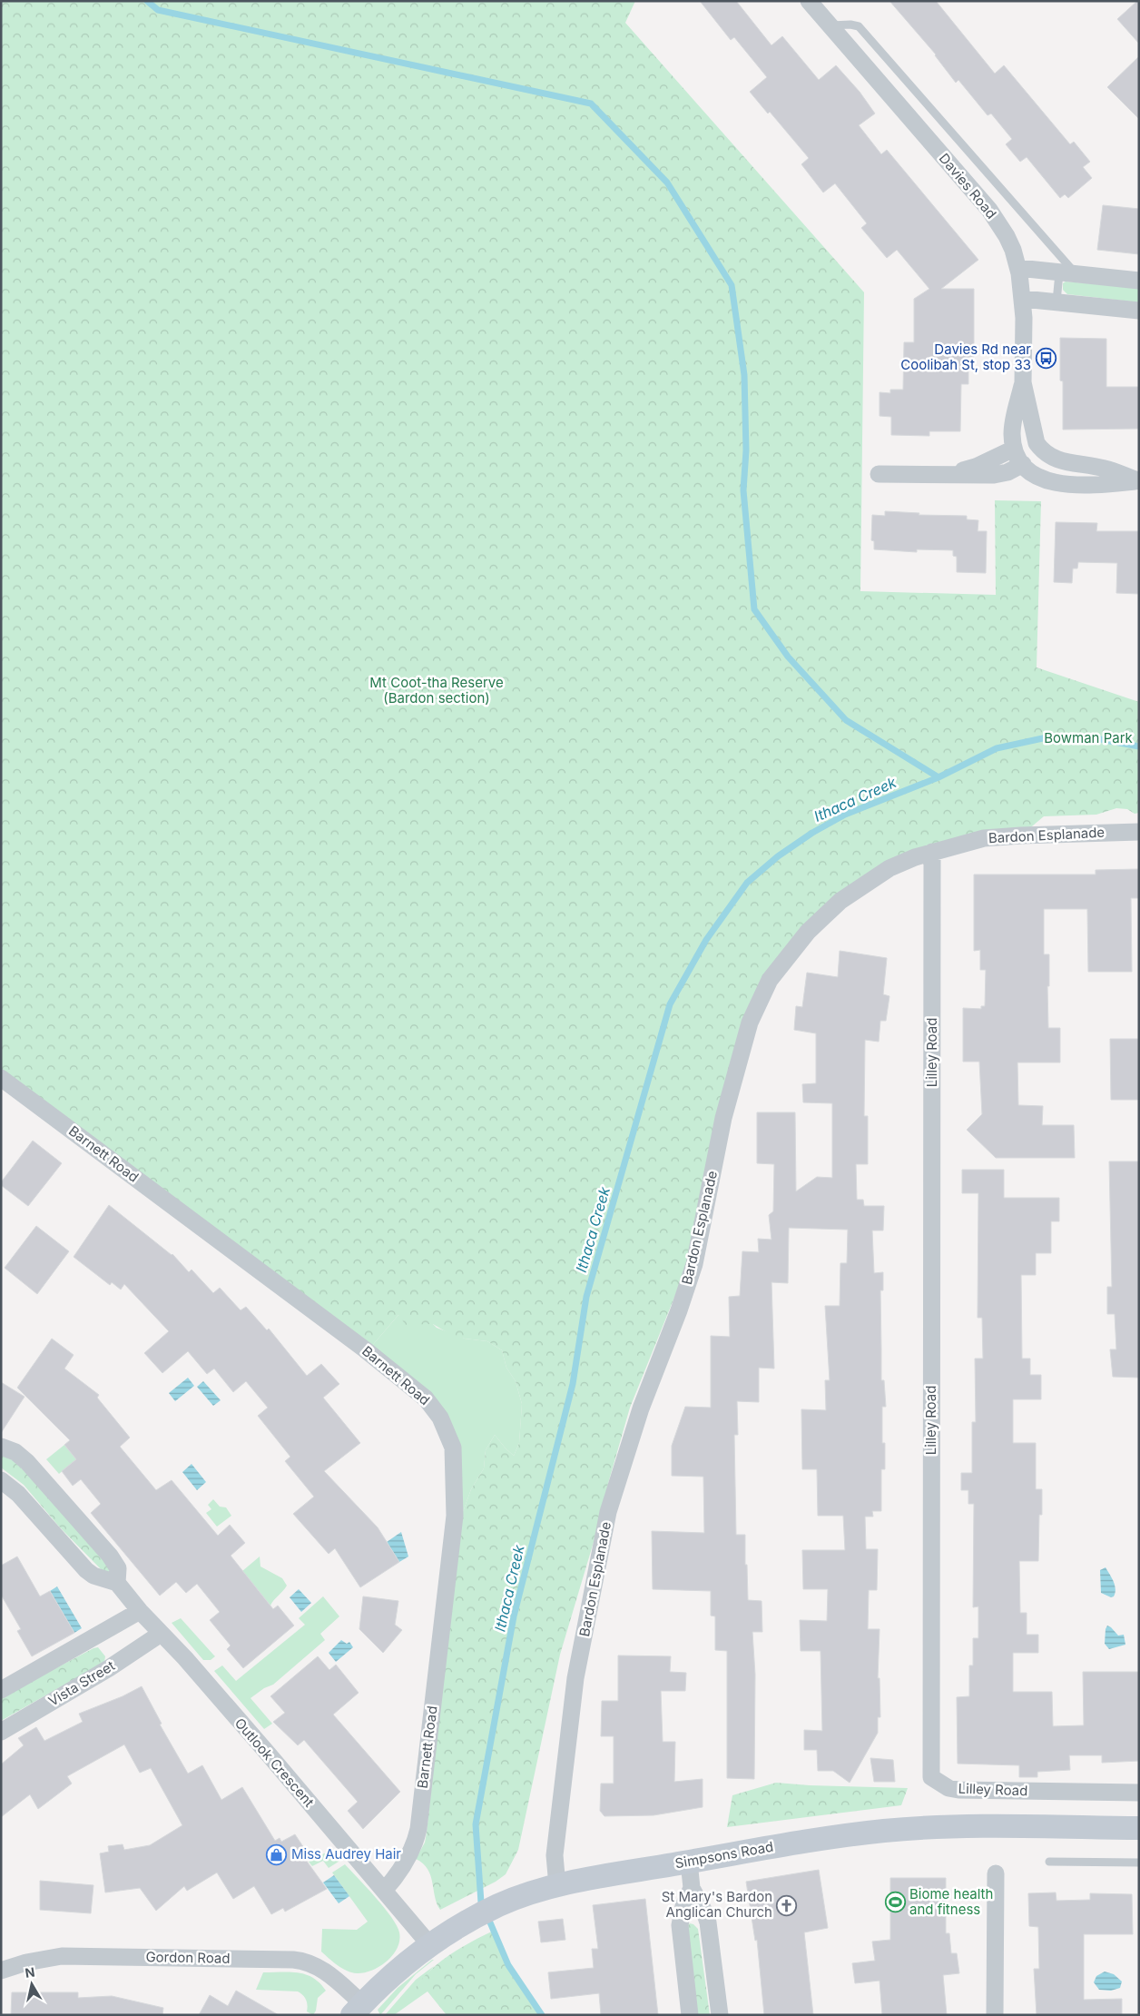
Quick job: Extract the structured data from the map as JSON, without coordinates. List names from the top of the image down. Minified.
{"streets":{"main road":["Simpsons Road"],"street":["Davies Road","Bardon Esplanade","Lilley Road","Barnett Road","Vista Street","Outlook Crescent","Gordon Road"]},"crossings":[["Bardon Esplanade","Lilley Road"],["Bardon Esplanade","Simpsons Road"],["Barnett Road","Outlook Crescent"],["Vista Street","Outlook Crescent"],["Outlook Crescent","Simpsons Road"],["Simpsons Road","Gordon Road"]],"water":["Ithaca Creek"],"parks":["Mt Coot-tha Reserve (Bardon section)","Bowman Park"],"places":{"bus stop":["Davies Rd near Coolibah St, stop 33"],"shop":["Miss Audrey Hair"],"sports":["Biome health and fitness"],"church":["St Mary's Bardon Anglican Church"]},"north":"top"}
